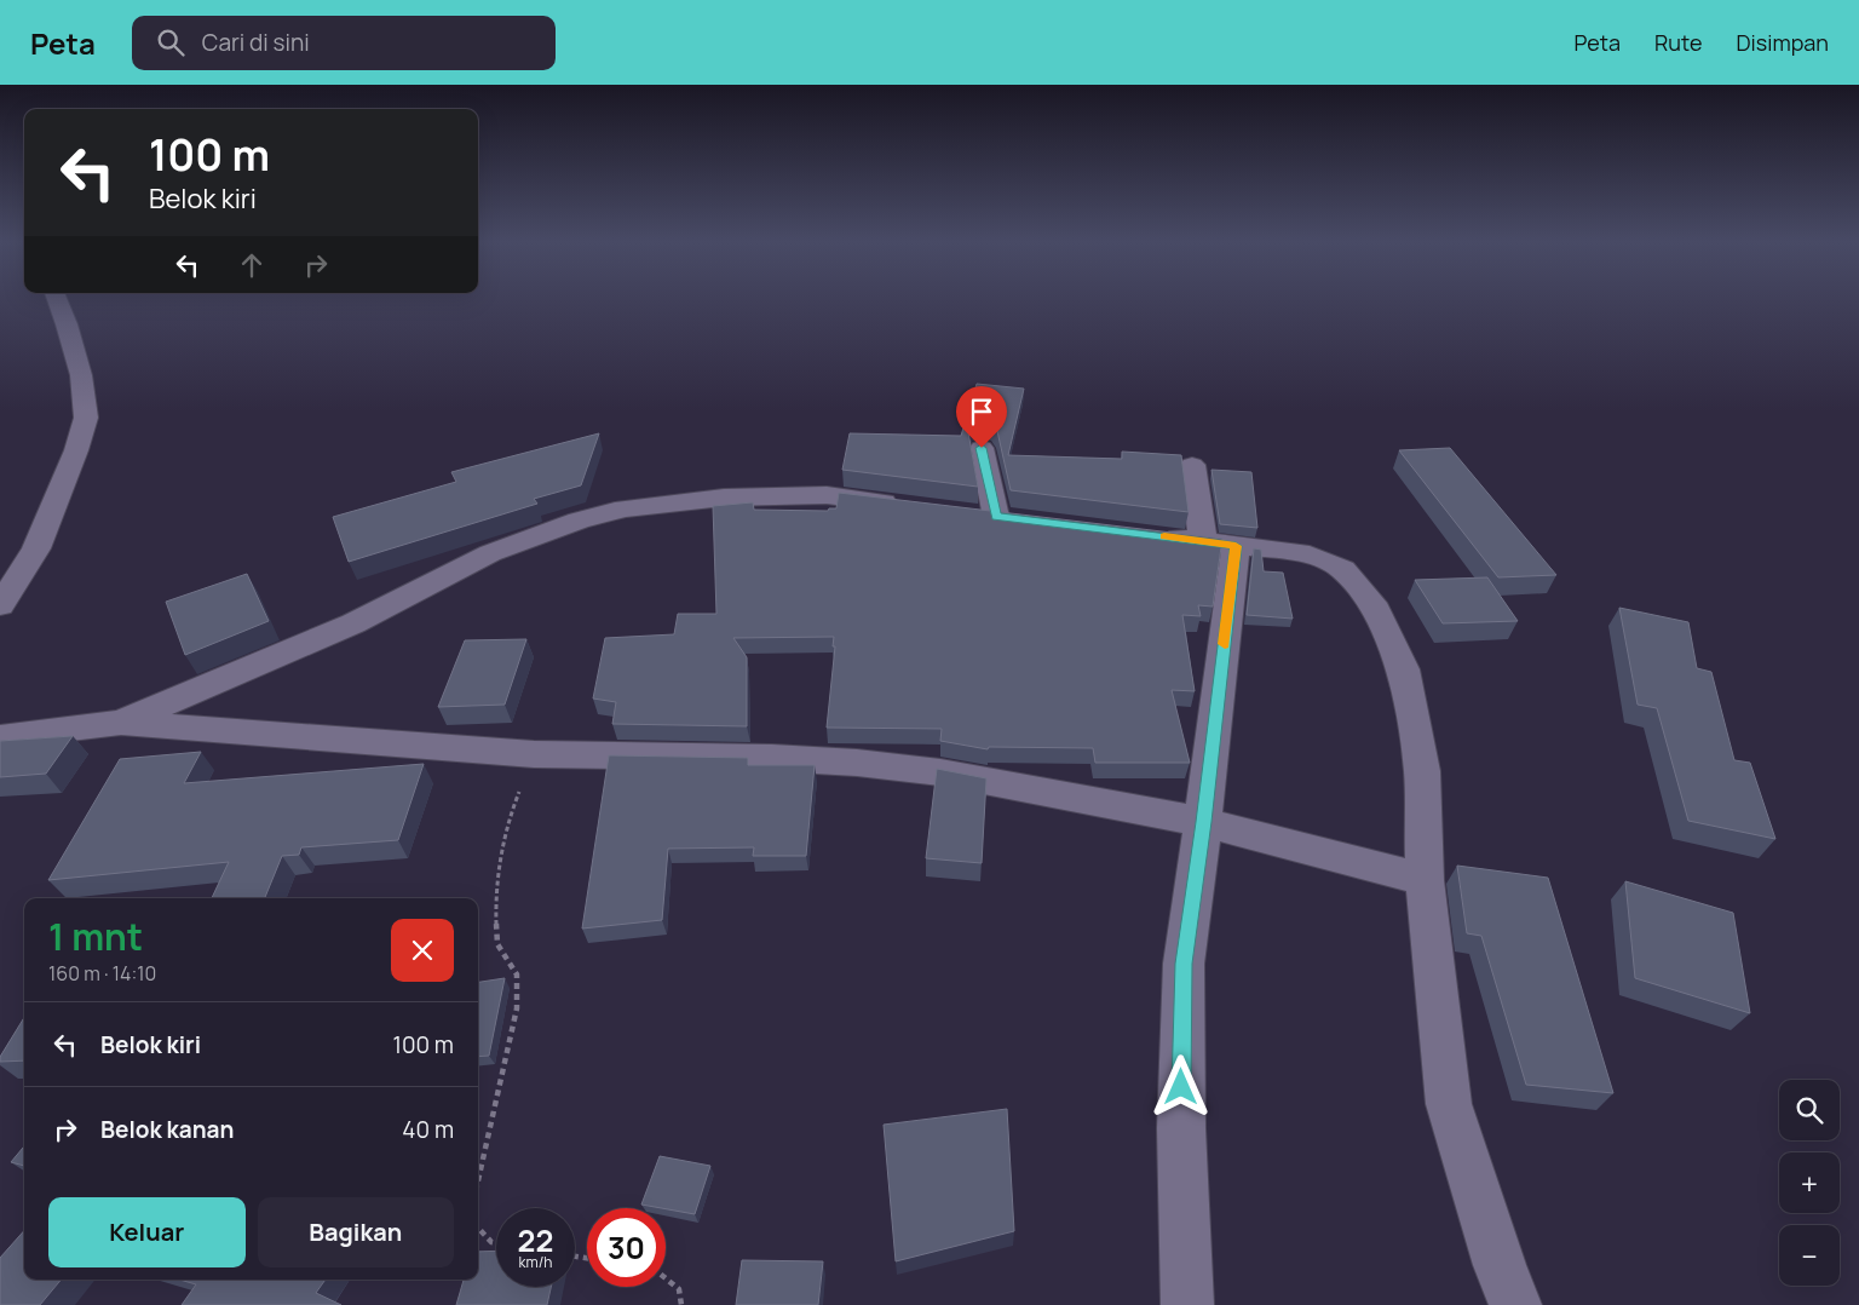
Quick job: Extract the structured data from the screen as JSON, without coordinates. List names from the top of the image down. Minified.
{"page":{"header":"Peta","search":"Cari di sini","nav":["Peta","Rute","Disimpan"],"turn":["100 m","Belok kiri"],"heading":["1 mnt","160 m · 14:10"],"list":[{"name":"Belok kiri","value":"100 m"},{"name":"Belok kanan","value":"40 m"}],"map_buttons":["+","−"],"buttons":["Keluar","Bagikan"],"speed":"22 km/h","limit":"30"}}
